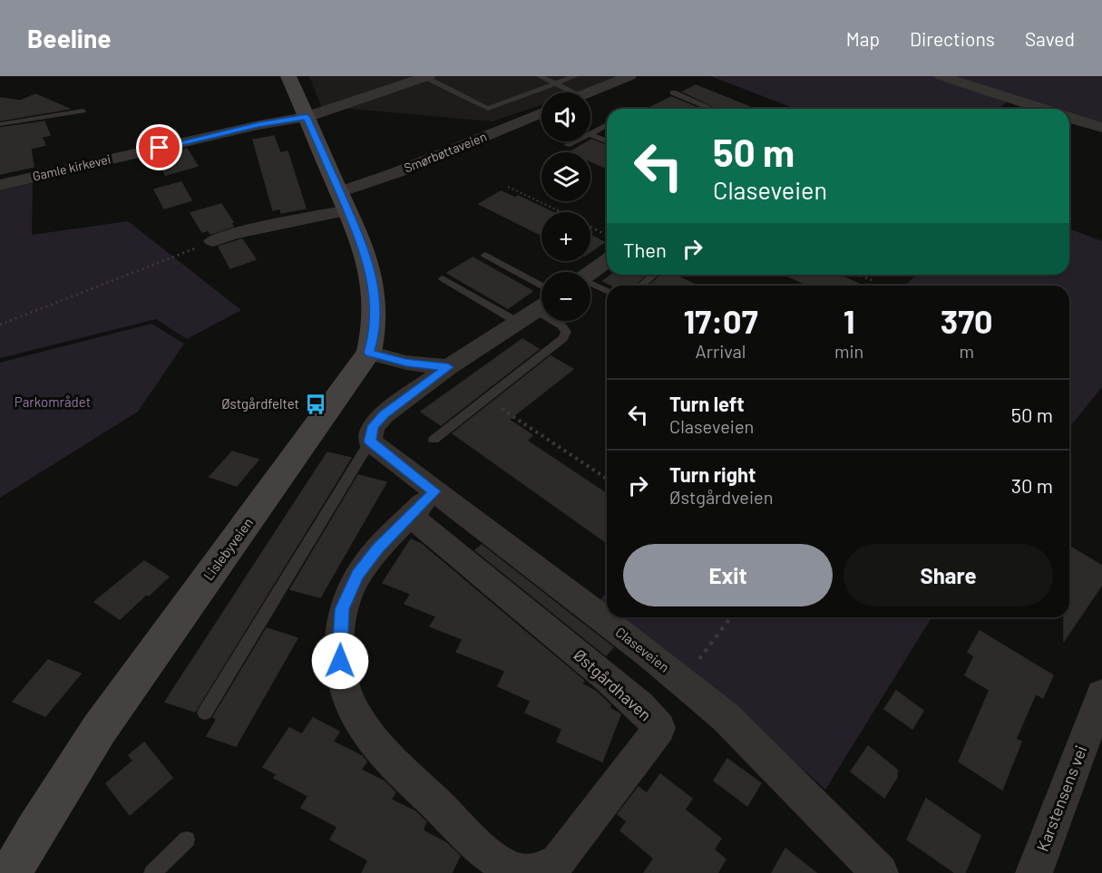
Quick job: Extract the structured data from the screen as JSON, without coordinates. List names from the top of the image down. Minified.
{"streets":{"street":["Smørbøttaveien","Gamle kirkevei","Lislebyveien","Claseveien","Østgårdhaven","Karstensens vei"]},"crossings":[["Smørbøttaveien","Lislebyveien"],["Gamle kirkevei","Lislebyveien"],["Claseveien","Østgårdhaven"]],"parks":["Parkområdet"],"places":{"bus stop":["Østgårdfeltet"]},"page":{"header":"Beeline","nav":["Map","Directions","Saved"],"map_buttons":["+","−"],"turn":["50 m","Claseveien"],"then":"Then","eta":["17:07","Arrival","1","min","370","m"],"list":[{"name":"Turn left","note":"Claseveien","value":"50 m"},{"name":"Turn right","note":"Østgårdveien","value":"30 m"}],"buttons":["Exit","Share"]}}
